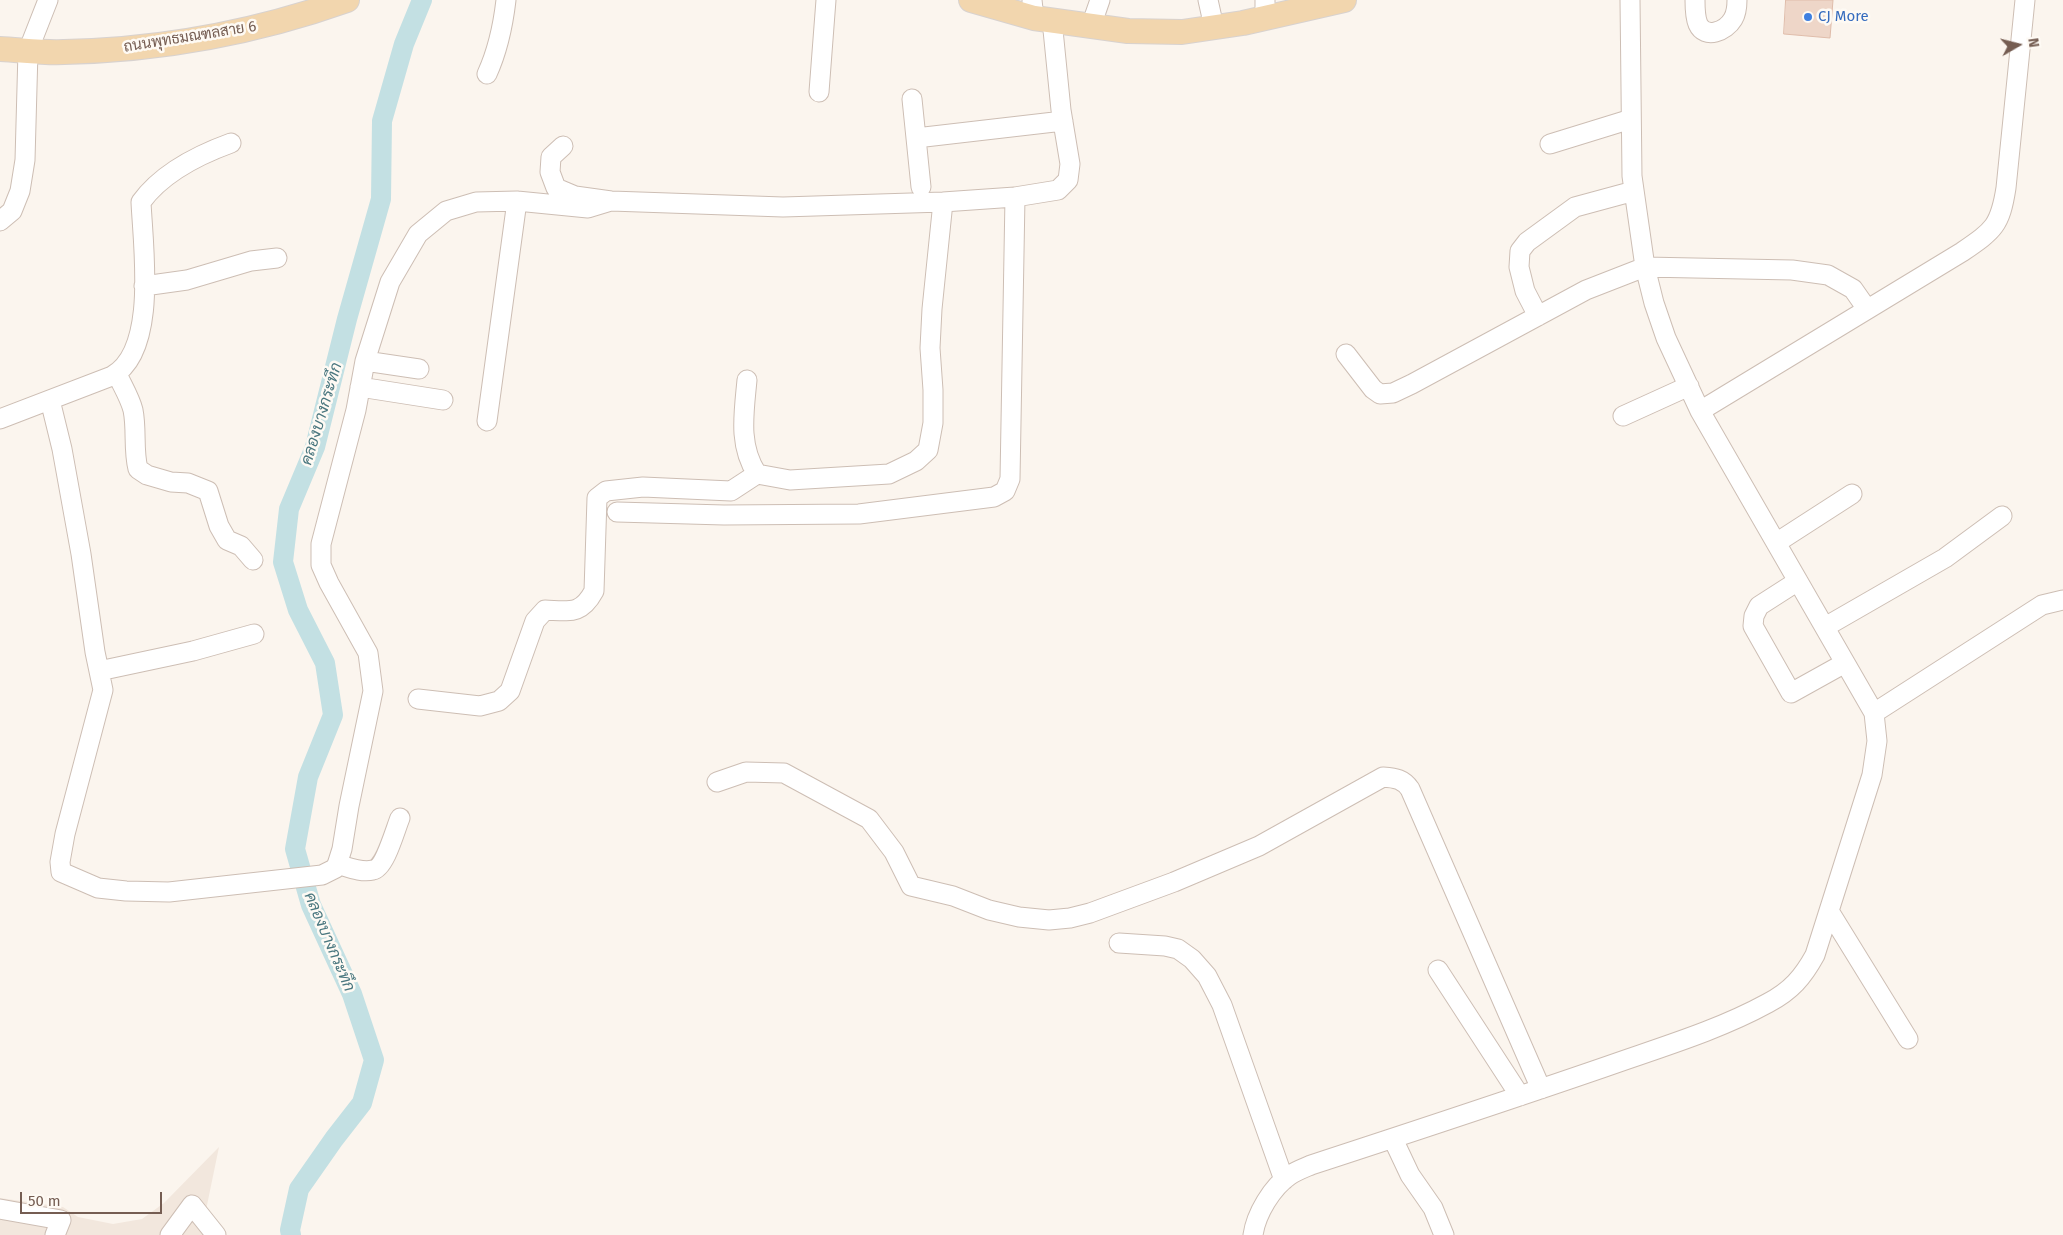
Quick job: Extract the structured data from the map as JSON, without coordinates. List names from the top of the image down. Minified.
{"streets":{"main road":["ถนนพุทธมณฑลสาย 6"]},"water":["คลองบางกระทึก"],"places":["CJ More"],"scale_bar":"50 m","north":"right"}
